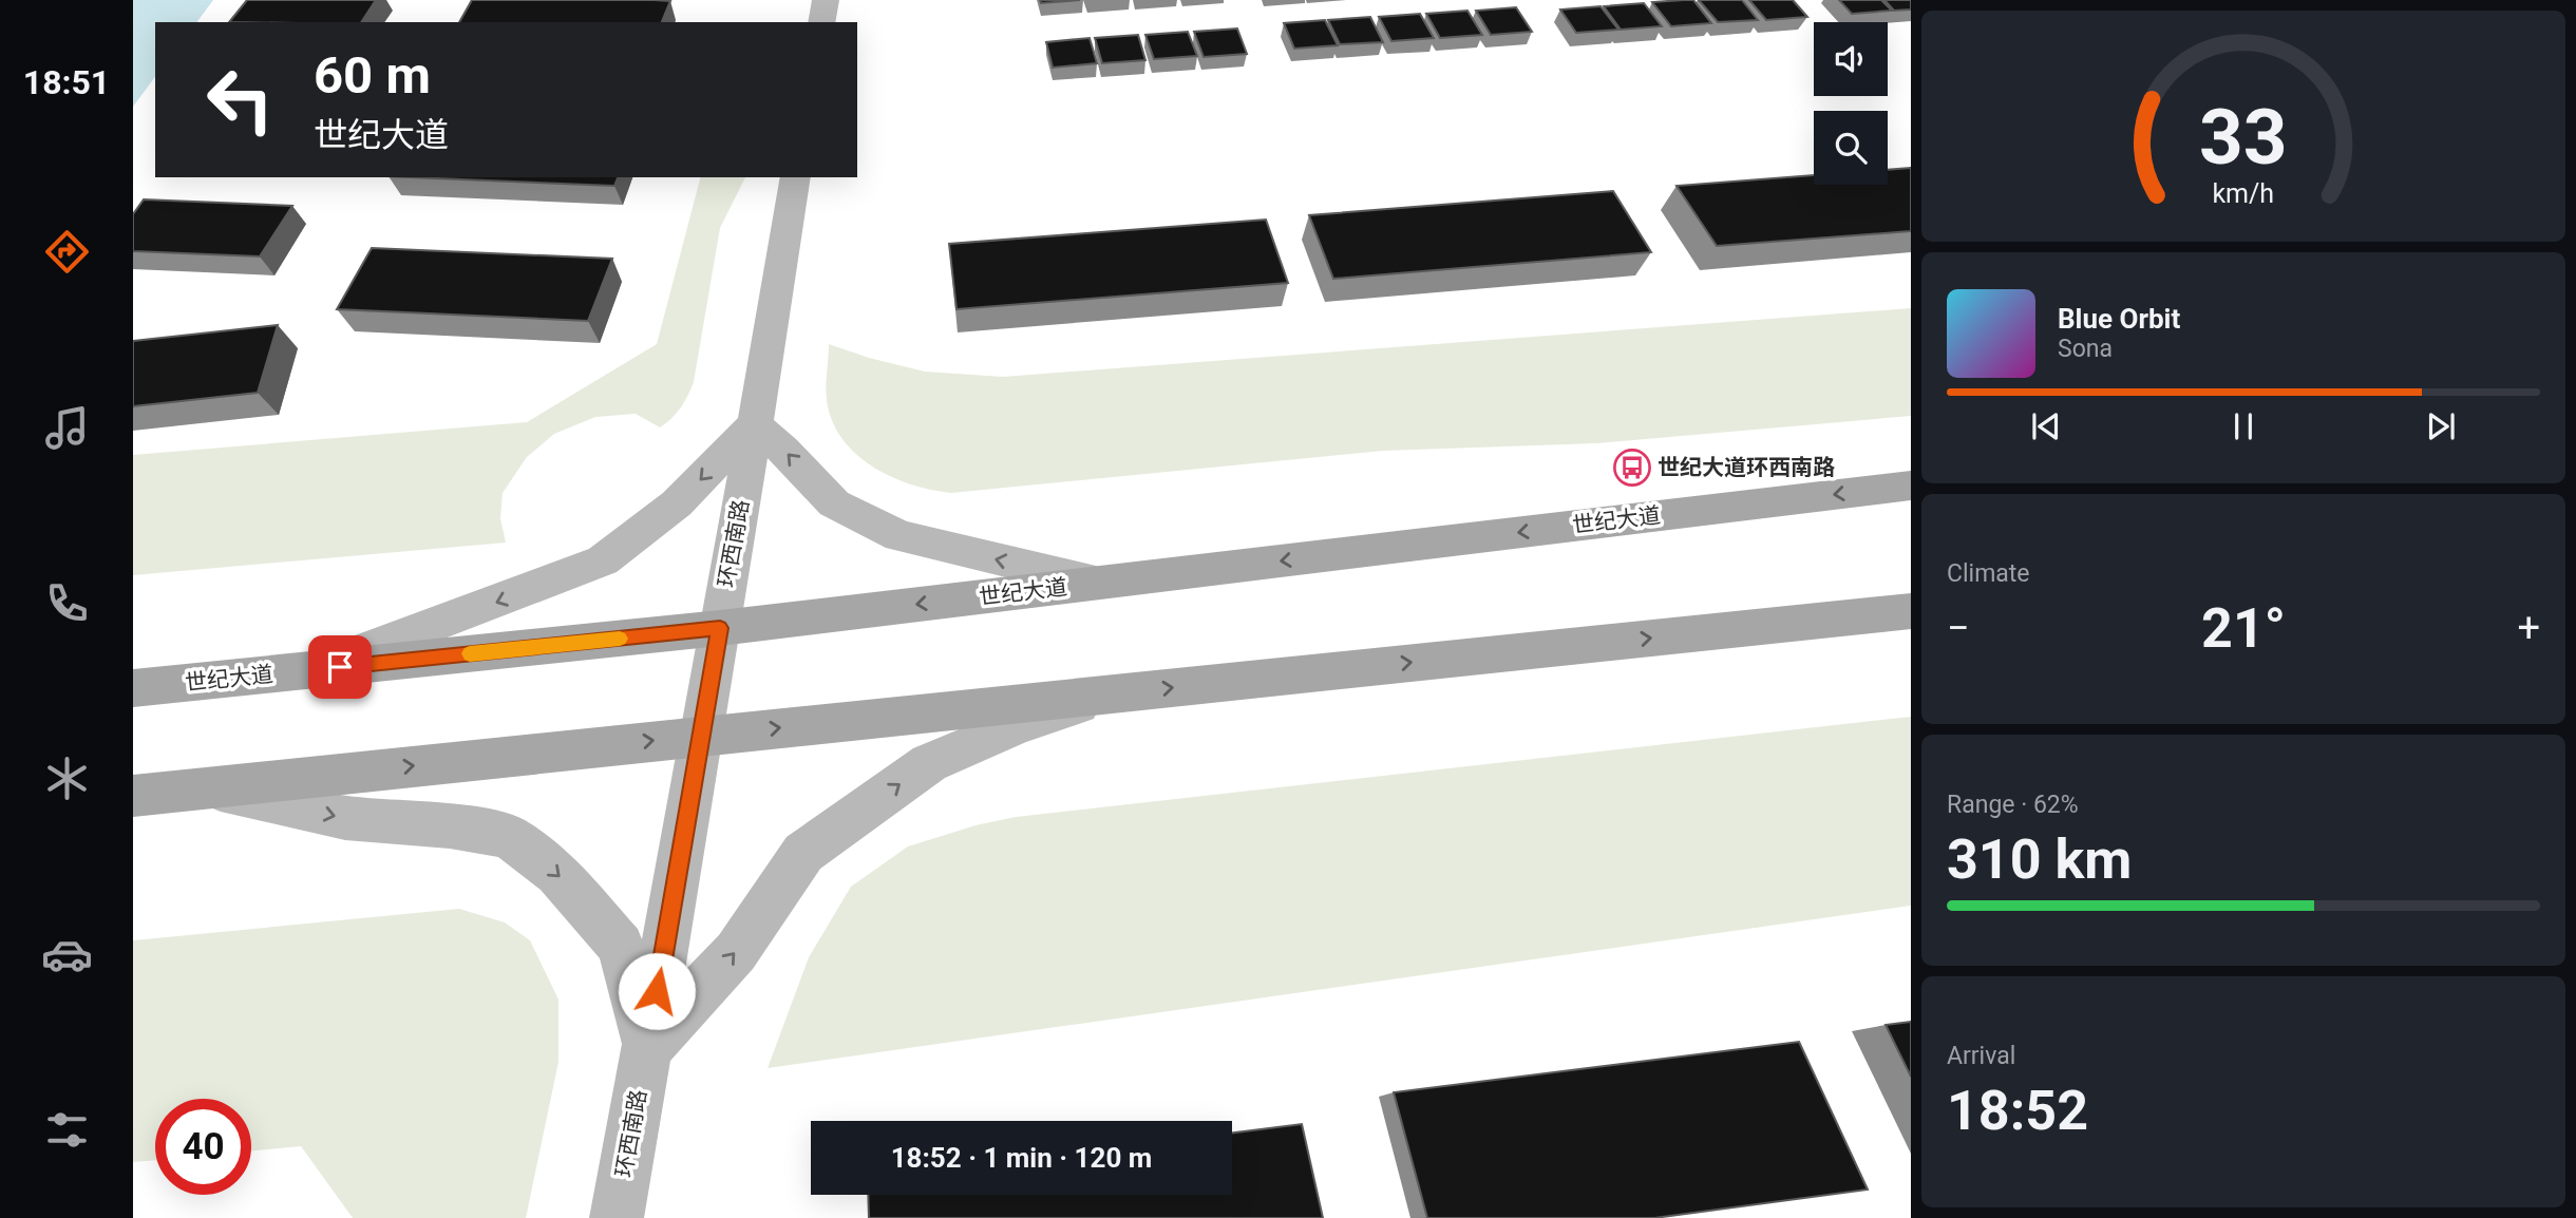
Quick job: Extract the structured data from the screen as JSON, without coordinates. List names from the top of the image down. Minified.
{"streets":{"main road":["世纪大道"],"street":["环西南路"]},"crossings":[["世纪大道","环西南路"]],"places":{"bus stop":["世纪大道环西南路"]},"page":{"tabs":"18:51","turn":["60 m","世纪大道"],"song":["Blue Orbit","Sona"],"tile":["Climate",["Range · 62%","310 km"],["Arrival","18:52"]],"heat":["−","21°","+"],"limit":"40","trip":"18:52 · 1 min · 120 m","gauge":["33","km/h"]}}
